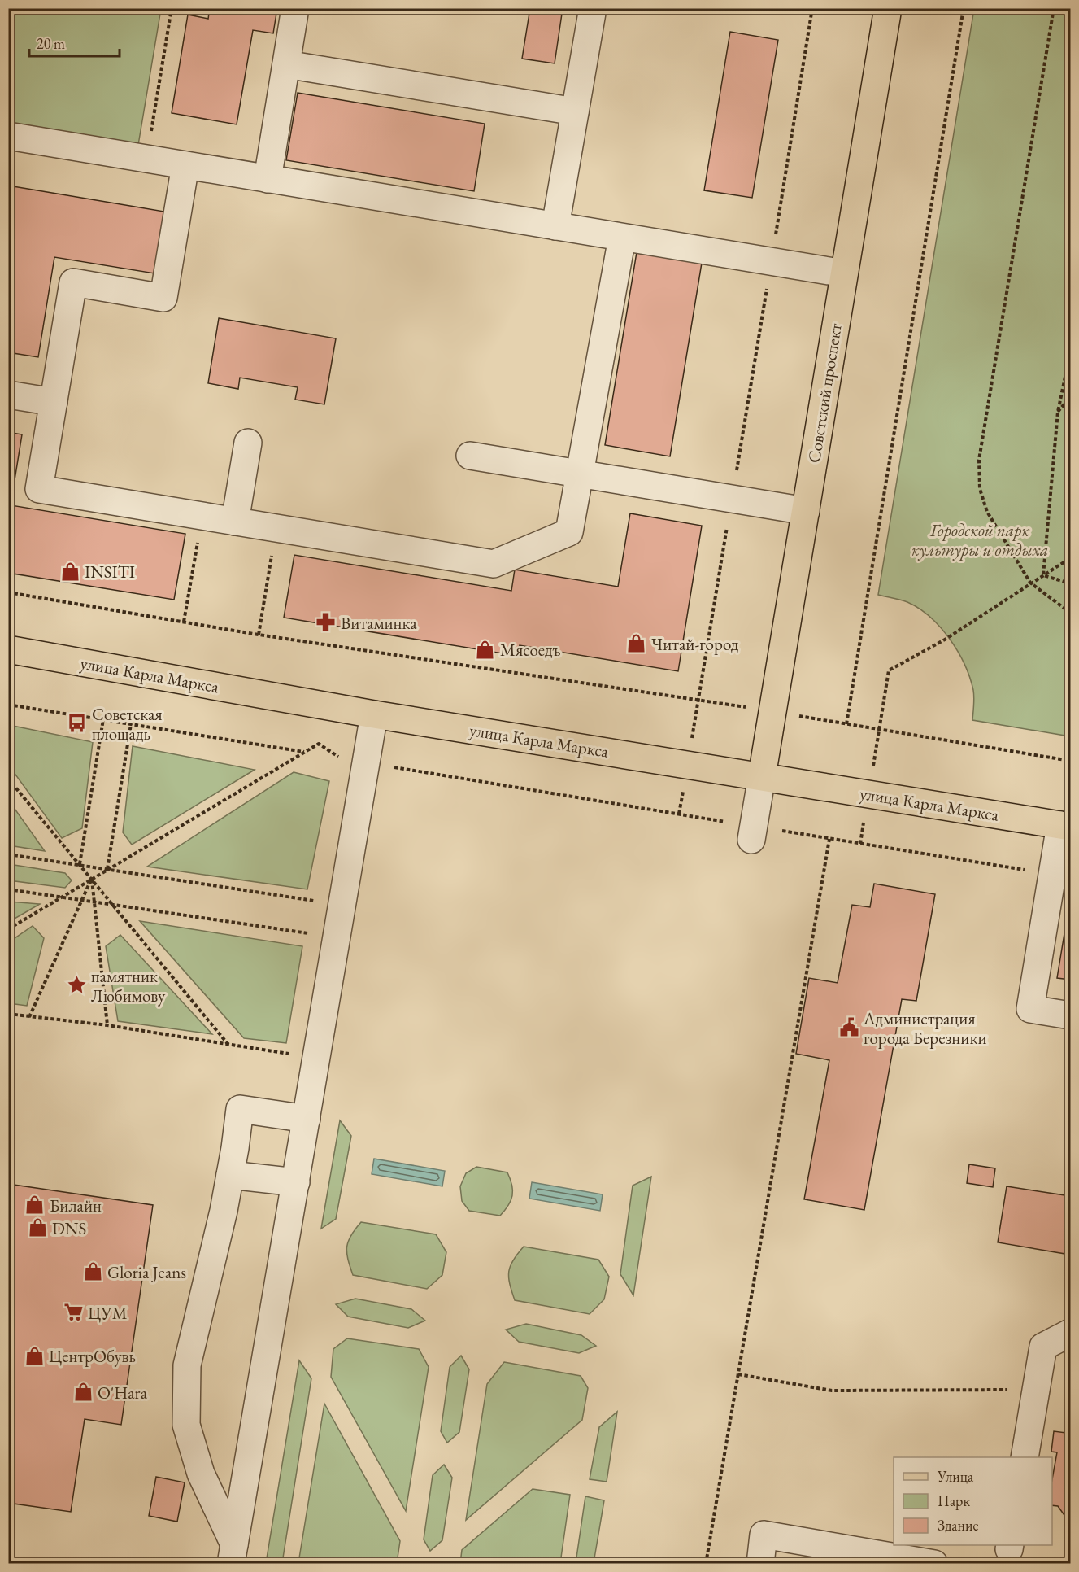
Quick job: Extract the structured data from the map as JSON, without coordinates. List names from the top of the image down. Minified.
{"streets":{"main road":["Советский проспект","улица Карла Маркса"]},"crossings":[["Советский проспект","улица Карла Маркса"]],"parks":["Городской парк культуры и отдыха"],"places":{"shop":["INSITI","Читай-город","Мясоедъ","Билайн","DNS","Gloria Jeans","ЦентрОбувь","O'Hara"],"pharmacy":["Витаминка"],"bus stop":["Советская площадь"],"place":["памятник Любимову"],"public building":["Администрация города Березники"],"supermarket":["ЦУМ"]},"legend":["Улица","Парк","Здание"],"scale_bar":"20 m"}
